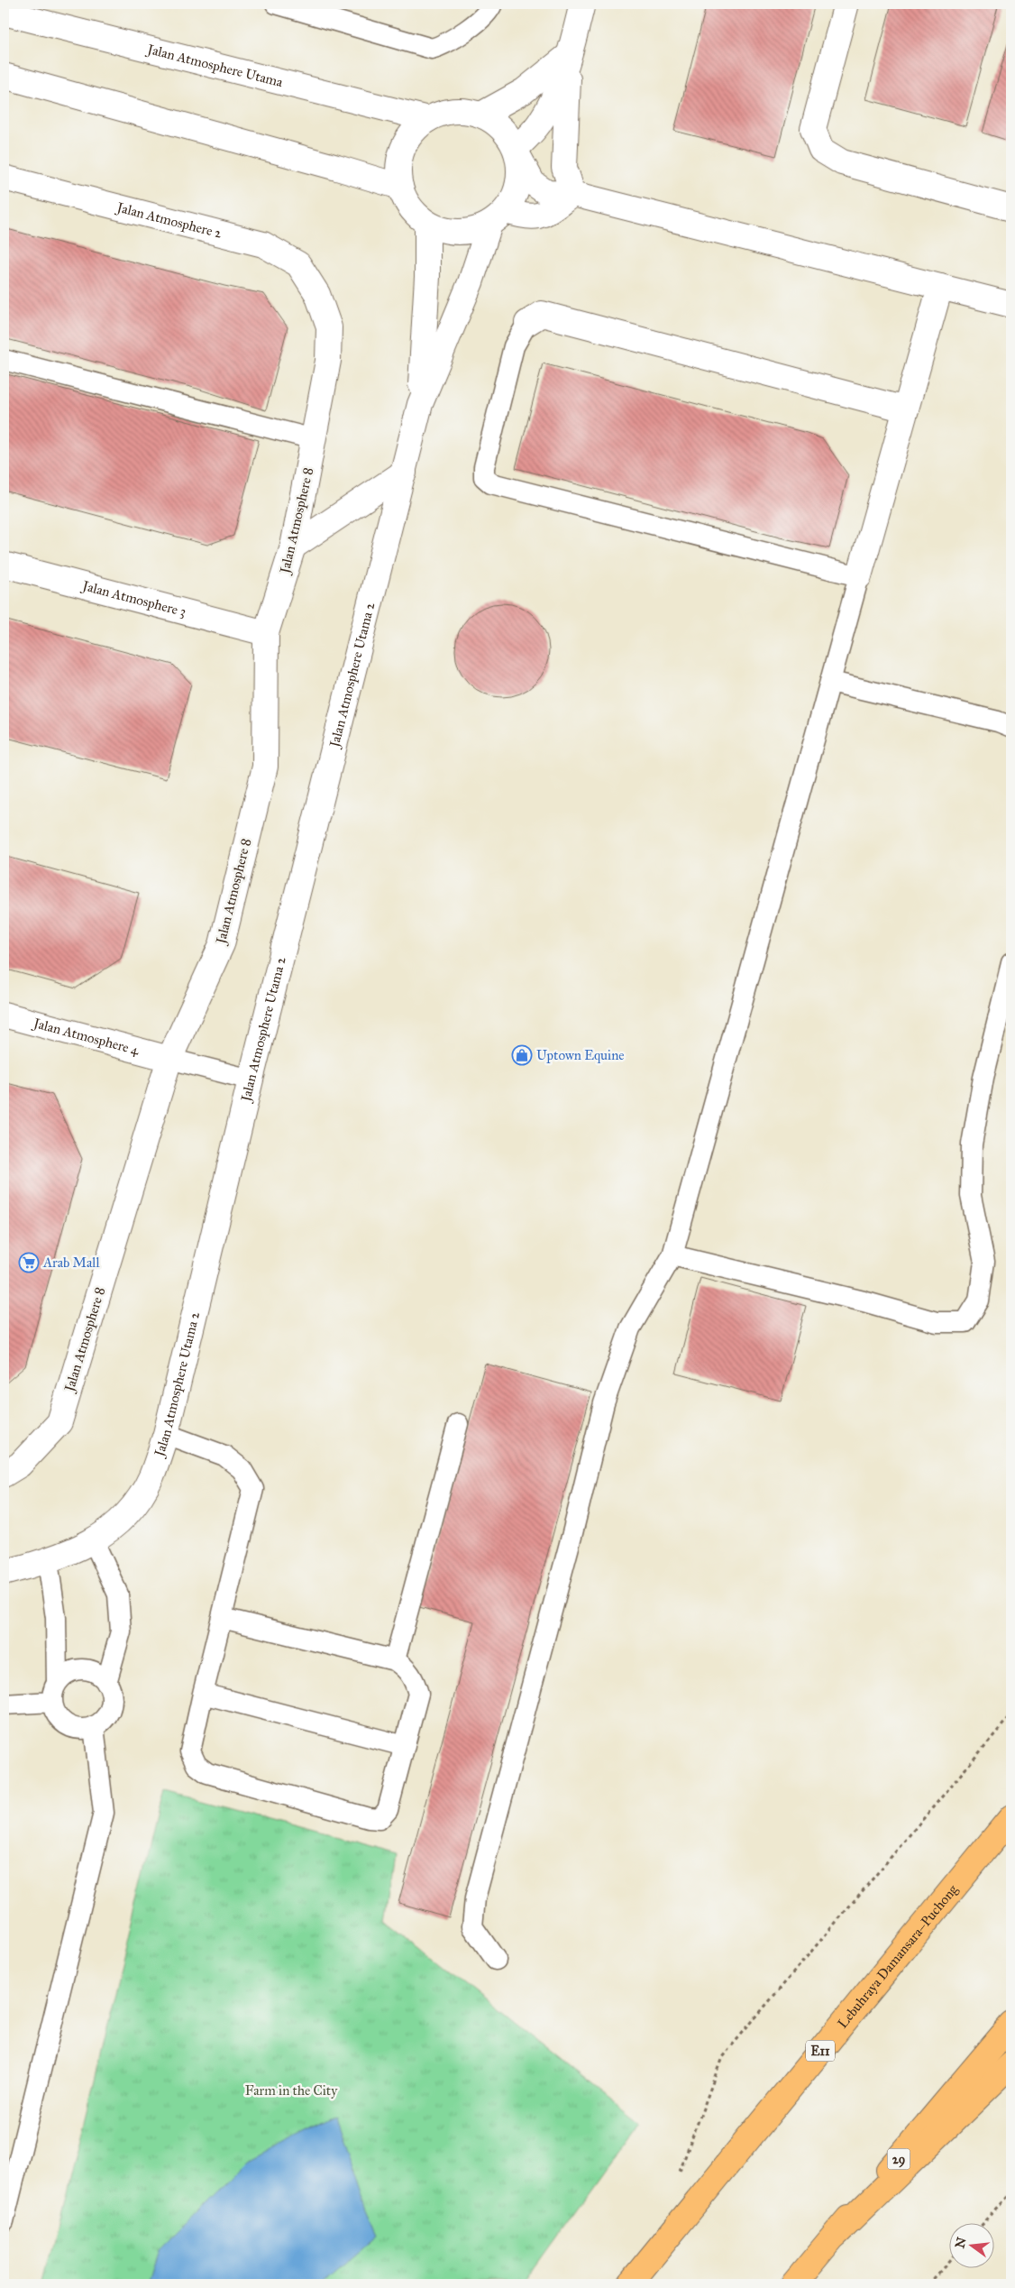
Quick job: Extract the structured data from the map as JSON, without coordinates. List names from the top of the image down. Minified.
{"streets":{"highway":["Lebuhraya Damansara–Puchong","E11","29"],"street":["Jalan Atmosphere Utama","Jalan Atmosphere 2","Jalan Atmosphere 8","Jalan Atmosphere 3","Jalan Atmosphere Utama 2","Jalan Atmosphere 4"]},"crossings":[["Jalan Atmosphere 2","Jalan Atmosphere 8"],["Jalan Atmosphere 8","Jalan Atmosphere 3"],["Jalan Atmosphere 8","Jalan Atmosphere 4"]],"parks":["Farm in the City"],"places":{"shop":["Uptown Equine"],"supermarket":["Arab Mall"]},"north":"left"}
